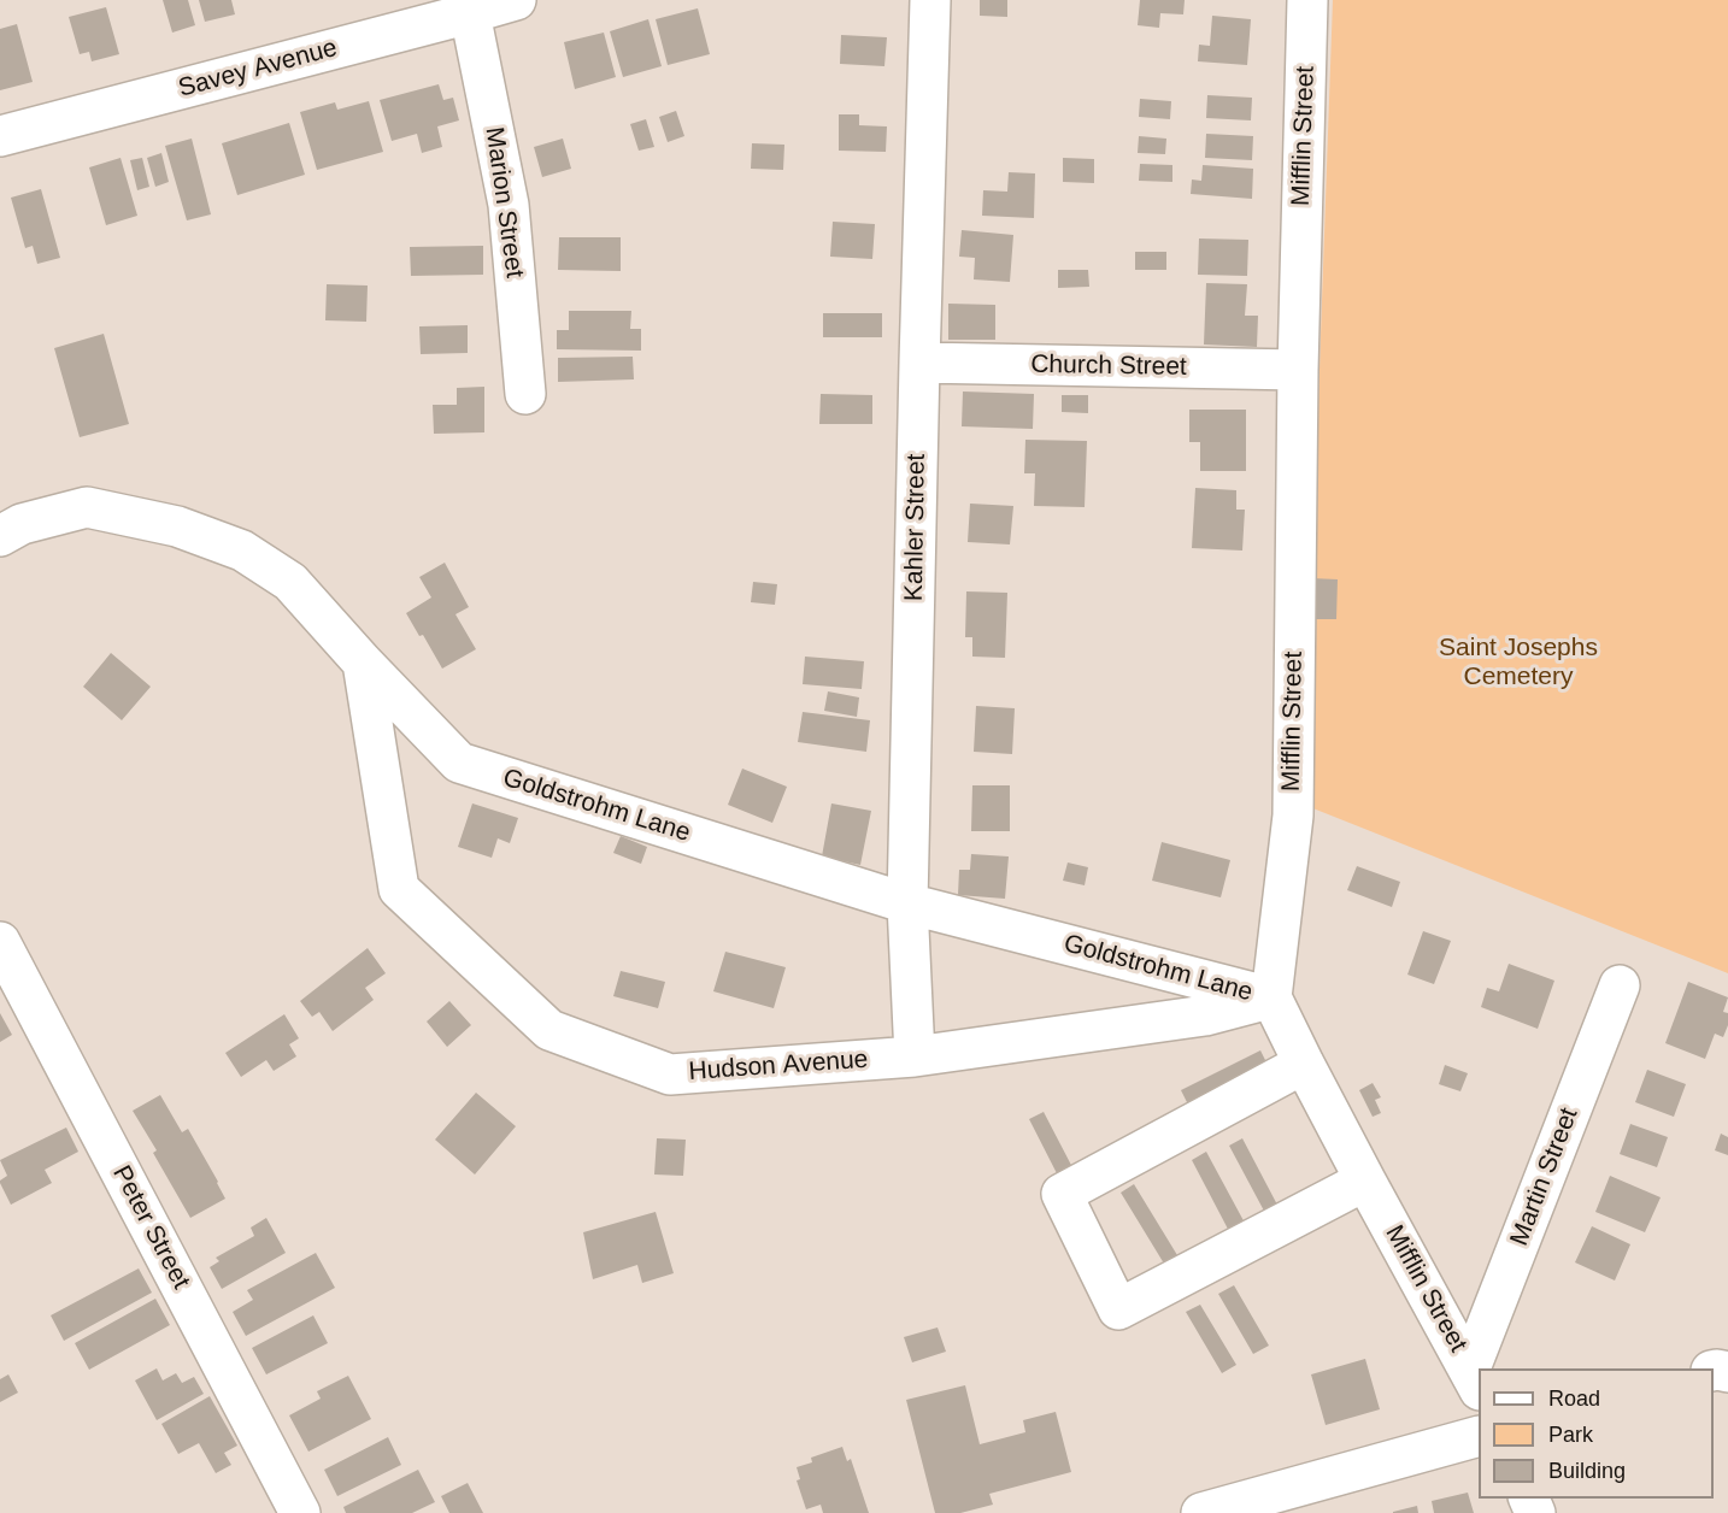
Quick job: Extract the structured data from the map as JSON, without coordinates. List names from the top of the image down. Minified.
{"streets":{"street":["Savey Avenue","Mifflin Street","Marion Street","Church Street","Kahler Street","Goldstrohm Lane","Hudson Avenue","Martin Street","Peter Street"]},"crossings":[["Savey Avenue","Marion Street"],["Mifflin Street","Church Street"],["Mifflin Street","Goldstrohm Lane"],["Mifflin Street","Hudson Avenue"],["Church Street","Kahler Street"],["Kahler Street","Goldstrohm Lane"],["Kahler Street","Hudson Avenue"],["Goldstrohm Lane","Hudson Avenue"]],"parks":["Saint Josephs Cemetery"],"legend":["Road","Park","Building"]}
